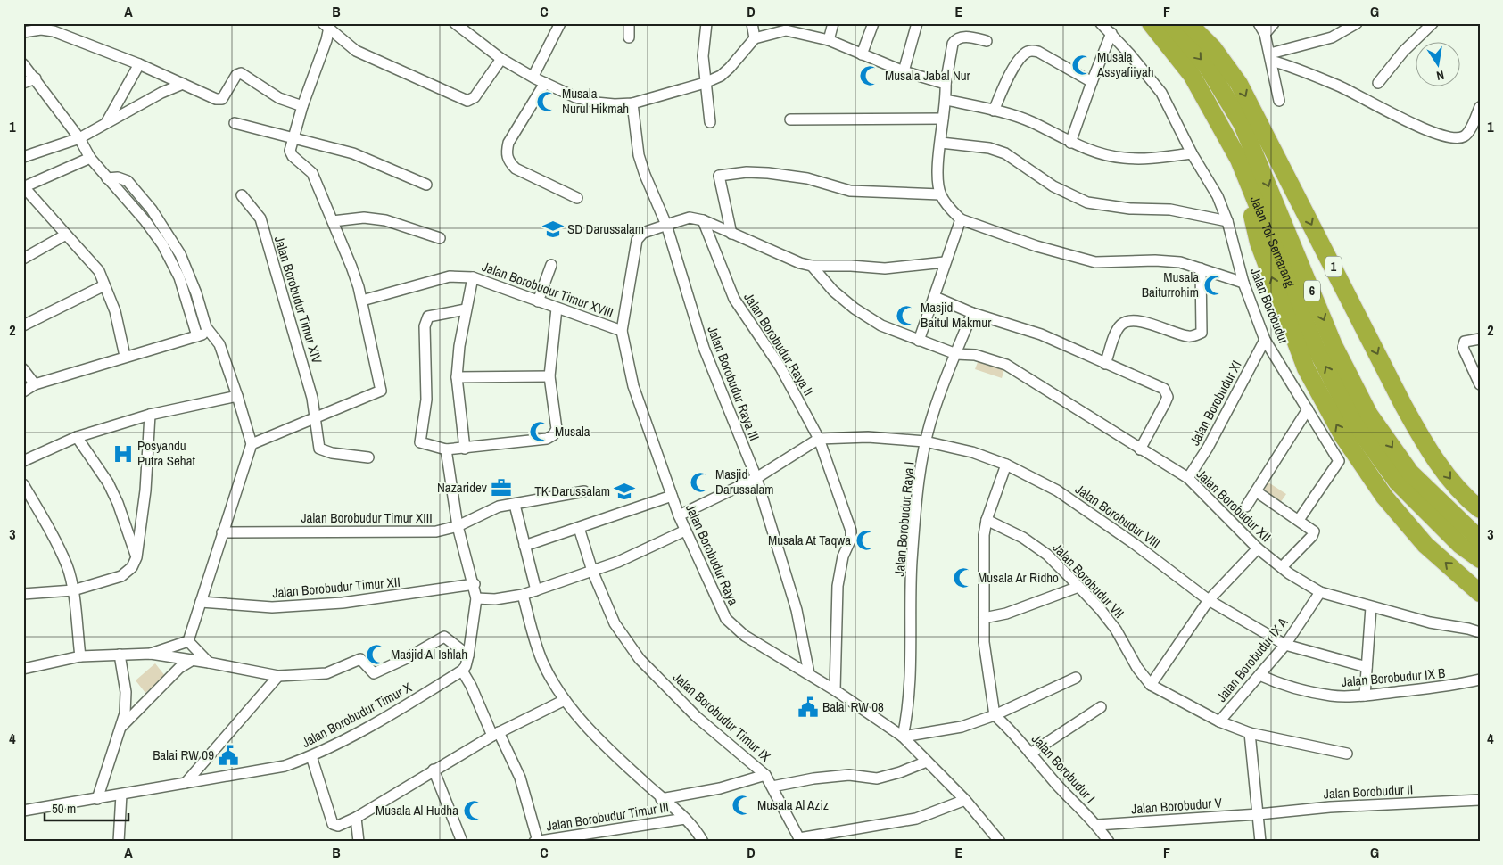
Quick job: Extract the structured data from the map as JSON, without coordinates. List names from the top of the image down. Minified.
{"streets":{"highway":["Jalan Tol Semarang","1","6"],"street":["Jalan Borobudur Timur XVIII","Jalan Borobudur Timur XIV","Jalan Borobudur","Jalan Borobudur Raya II","Jalan Borobudur Raya III","Jalan Borobudur XI","Jalan Borobudur XII","Jalan Borobudur VIII","Jalan Borobudur Timur XIII","Jalan Borobudur Raya I","Jalan Borobudur Raya","Jalan Borobudur VII","Jalan Borobudur Timur XII","Jalan Borobudur IX A","Jalan Borobudur IX B","Jalan Borobudur Timur X","Jalan Borobudur Timur IX","Jalan Borobudur I","Jalan Borobudur II","Jalan Borobudur V","Jalan Borobudur Timur III"]},"crossings":[["Jalan Borobudur Timur XVIII","Jalan Borobudur Raya"],["Jalan Borobudur","Jalan Borobudur XI"],["Jalan Borobudur Raya II","Jalan Borobudur VIII"],["Jalan Borobudur Raya II","Jalan Borobudur Raya"],["Jalan Borobudur Raya III","Jalan Borobudur Raya"],["Jalan Borobudur XI","Jalan Borobudur XII"],["Jalan Borobudur XII","Jalan Borobudur Raya I"],["Jalan Borobudur XII","Jalan Borobudur IX A"],["Jalan Borobudur VIII","Jalan Borobudur Raya I"],["Jalan Borobudur VIII","Jalan Borobudur IX A"],["Jalan Borobudur Raya I","Jalan Borobudur Raya"],["Jalan Borobudur VII","Jalan Borobudur IX A"],["Jalan Borobudur IX A","Jalan Borobudur IX B"],["Jalan Borobudur I","Jalan Borobudur V"],["Jalan Borobudur II","Jalan Borobudur V"]],"places":{"mosque":["Musala Assyafiiyah","Musala Jabal Nur","Musala Nurul Hikmah","Musala Baiturrohim","Masjid Baitul Makmur","Musala","Masjid Darussalam","Musala At Taqwa","Musala Ar Ridho","Masjid Al Ishlah","Musala Al Aziz","Musala Al Hudha"],"school or university":["SD Darussalam","TK Darussalam"],"hospital":["Posyandu Putra Sehat"],"office":["Nazaridev"],"public building":["Balai RW 08","Balai RW 09"]},"scale_bar":"50 m","north":"bottom","grid":{"columns":["A","B","C","D","E","F","G"],"rows":["1","2","3","4"]}}
